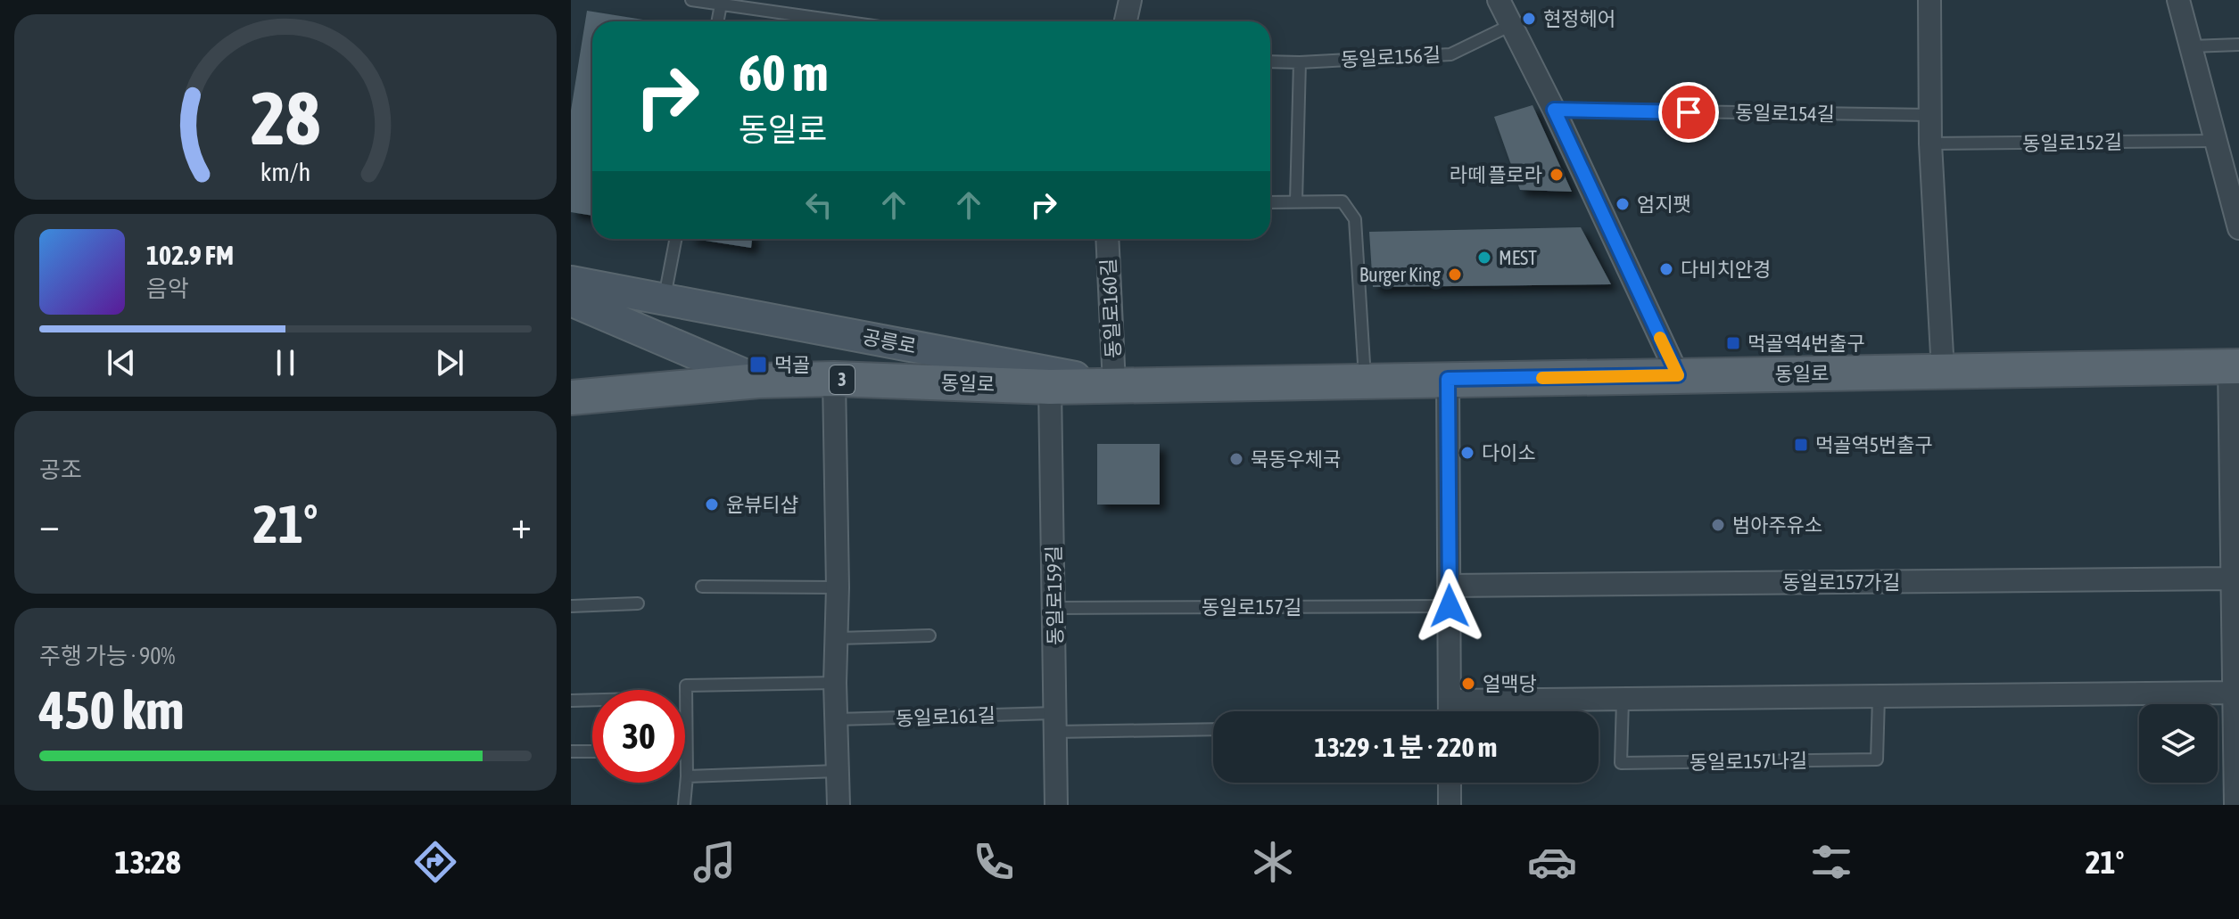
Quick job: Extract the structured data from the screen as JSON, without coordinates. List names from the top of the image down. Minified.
{"streets":{"main road":["동일로","3"],"street":["동일로160길","공릉로","동일로157가길","동일로159길"],"lane":["동일로156길","동일로154길","동일로152길","동일로157길","동일로161길","동일로157나길"]},"crossings":[["동일로160길","공릉로"],["동일로160길","동일로"],["공릉로","동일로"],["동일로","동일로159길"],["동일로157가길","동일로157길"],["동일로159길","동일로157길"],["동일로159길","동일로161길"]],"places":{"other":["현정헤어","라떼 플로라","엄지팻","MEST","다비치안경","Burger King","다이소","묵동우체국","윤뷰티샵","범아주유소","얼맥당"],"transit":["먹골역4번출구","먹골","먹골역5번출구"]},"page":{"turn":["60 m","동일로"],"song":["102.9 FM","음악"],"tile":["공조",["주행 가능 · 90%","450 km"]],"heat":["−","21°","+"],"limit":"30","trip":"13:29 · 1 분 · 220 m","tabs":["13:28","21°"],"gauge":["28","km/h"]}}
